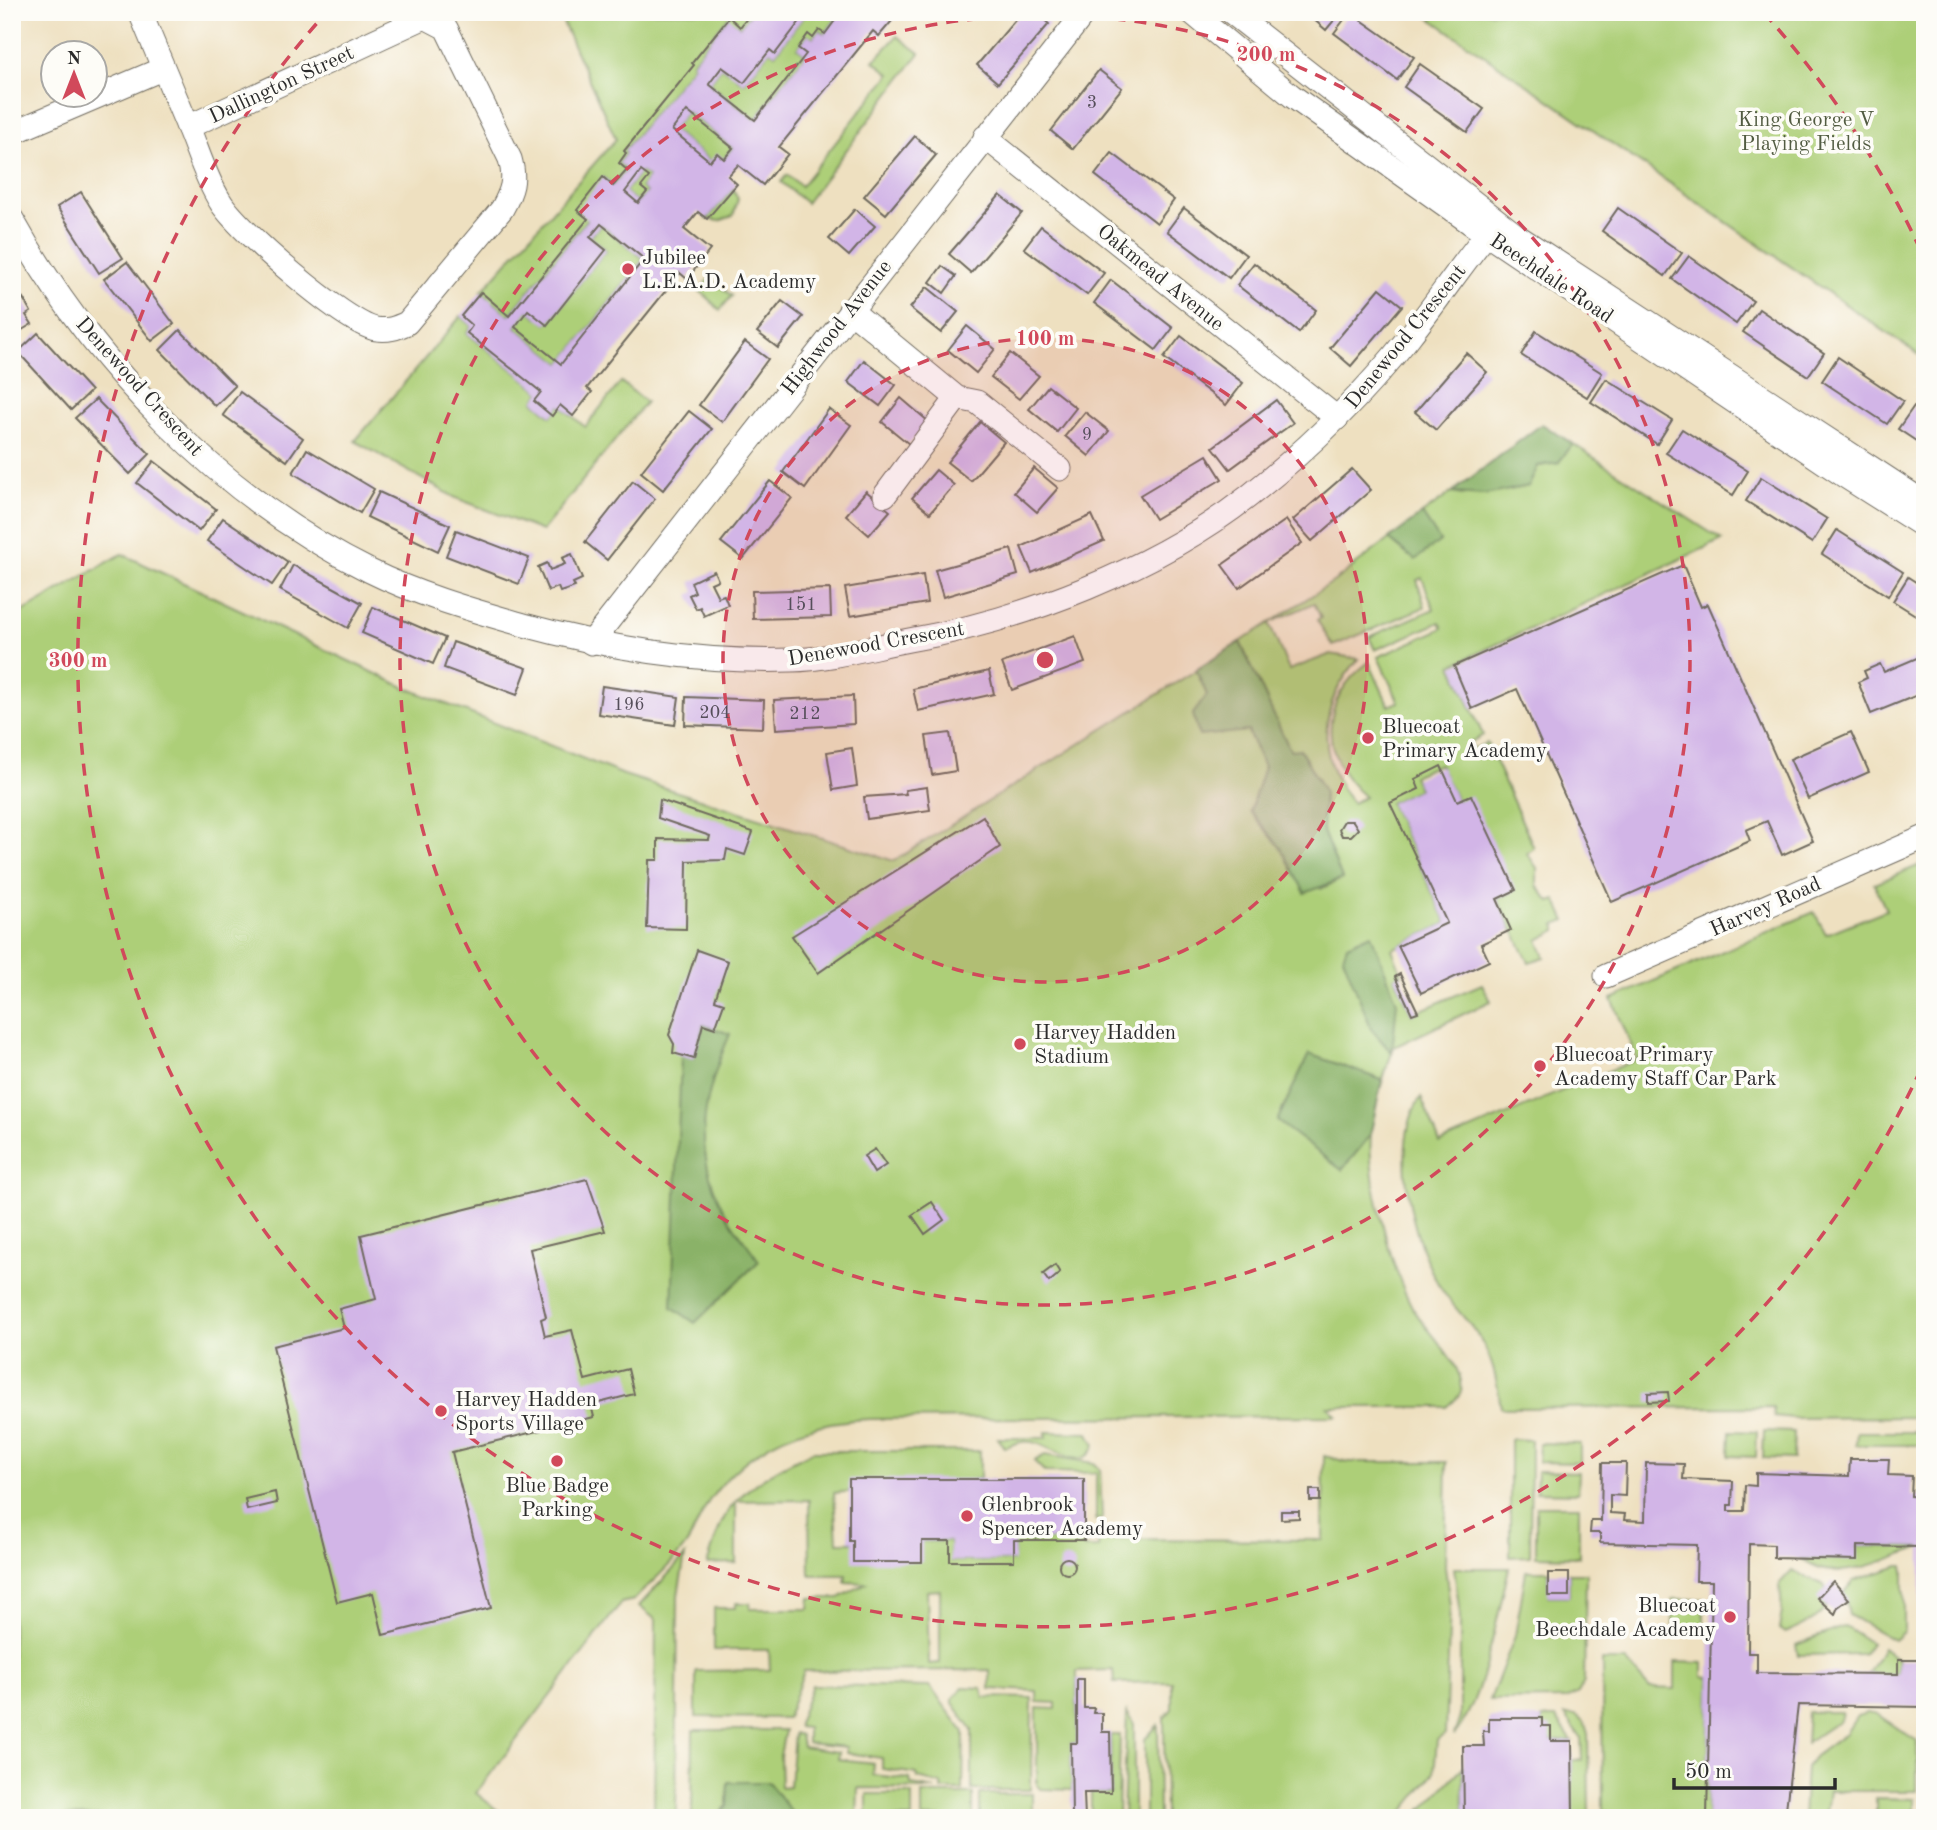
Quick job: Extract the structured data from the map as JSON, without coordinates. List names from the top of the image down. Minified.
{"streets":{"street":["Dallington Street","Oakmead Avenue","Beechdale Road","Highwood Avenue","Denewood Crescent","Harvey Road"]},"crossings":[["Oakmead Avenue","Highwood Avenue"],["Oakmead Avenue","Denewood Crescent"],["Beechdale Road","Denewood Crescent"],["Highwood Avenue","Denewood Crescent"]],"parks":["King George V Playing Fields"],"places":["Jubilee L.E.A.D. Academy","Bluecoat Primary Academy","Harvey Hadden Stadium","Bluecoat Primary Academy Staff Car Park","Harvey Hadden Sports Village","Blue Badge Parking","Glenbrook Spencer Academy","Bluecoat Beechdale Academy"],"house_numbers":["3","9","151","196","204","212"],"scale_bar":"50 m","north":"top","rings":["200 m","100 m","300 m"]}
